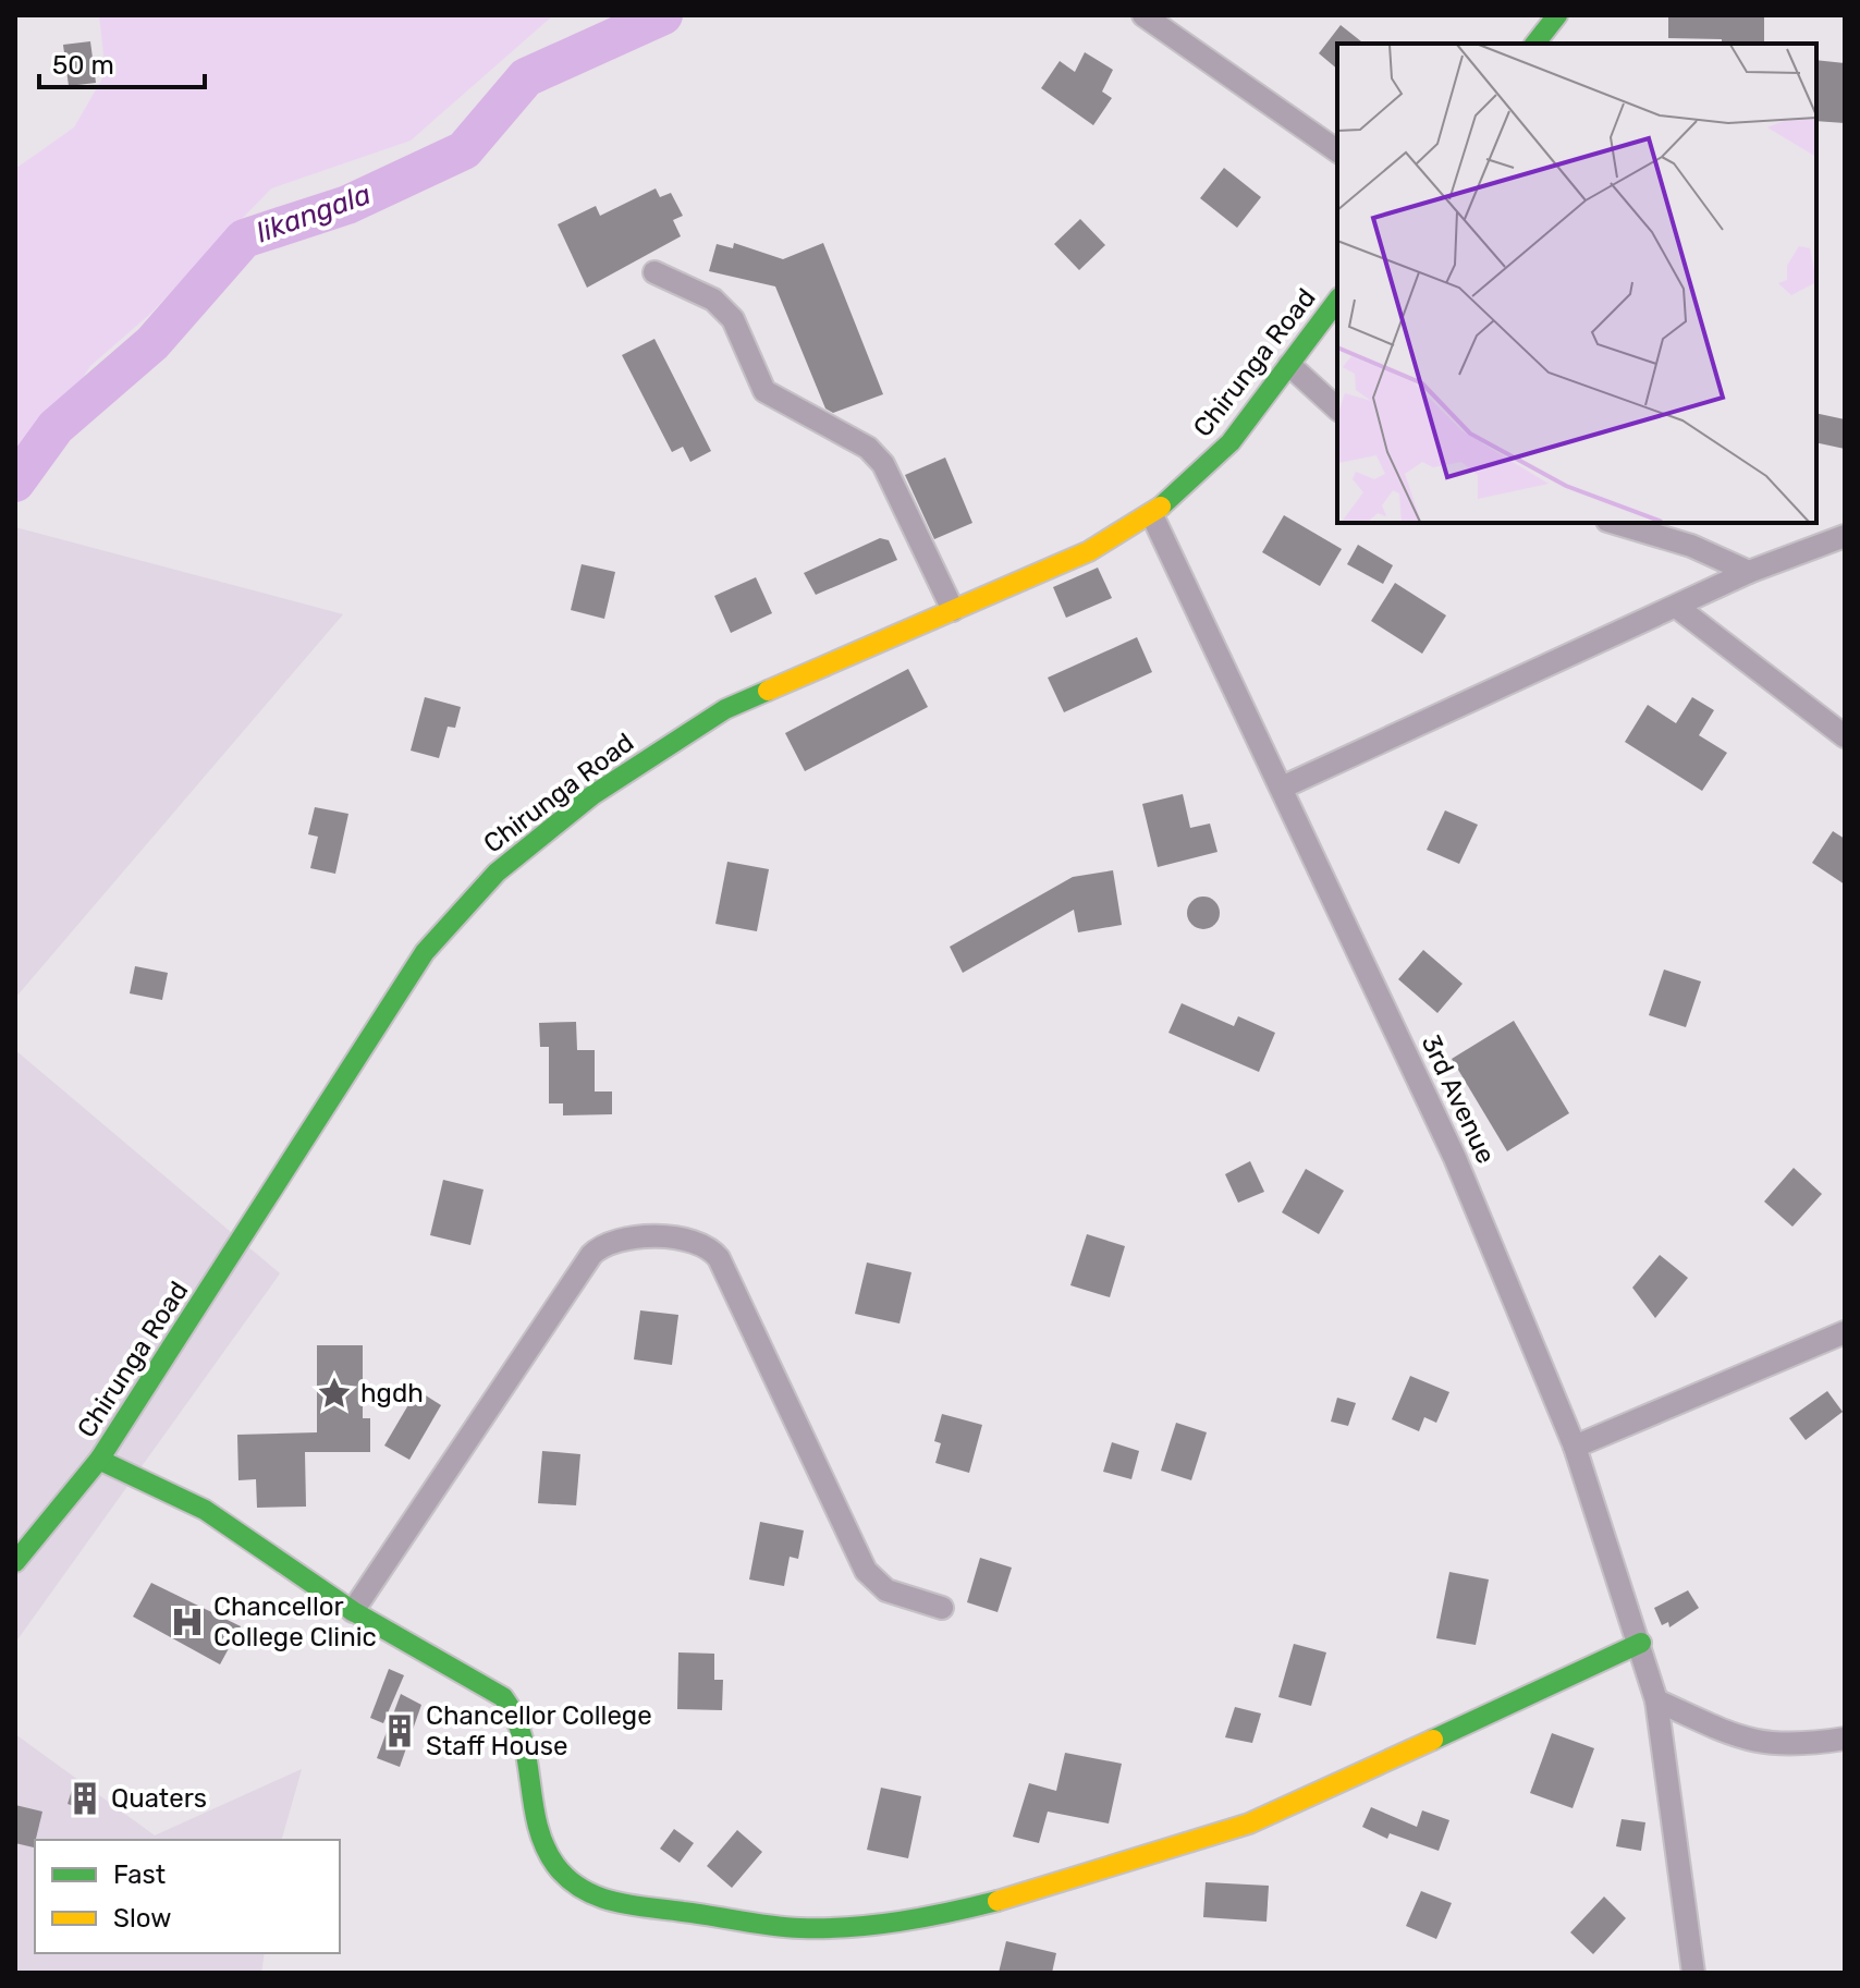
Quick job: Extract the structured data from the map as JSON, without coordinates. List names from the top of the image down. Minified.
{"streets":{"street":["Chirunga Road","3rd Avenue"]},"crossings":[["Chirunga Road","3rd Avenue"]],"water":["likangala"],"places":{"place":["hgdh"],"hospital":["Chancellor College Clinic"],"building":["Chancellor College Staff House","Quaters"]},"legend":["Fast","Slow"],"scale_bar":"50 m"}
